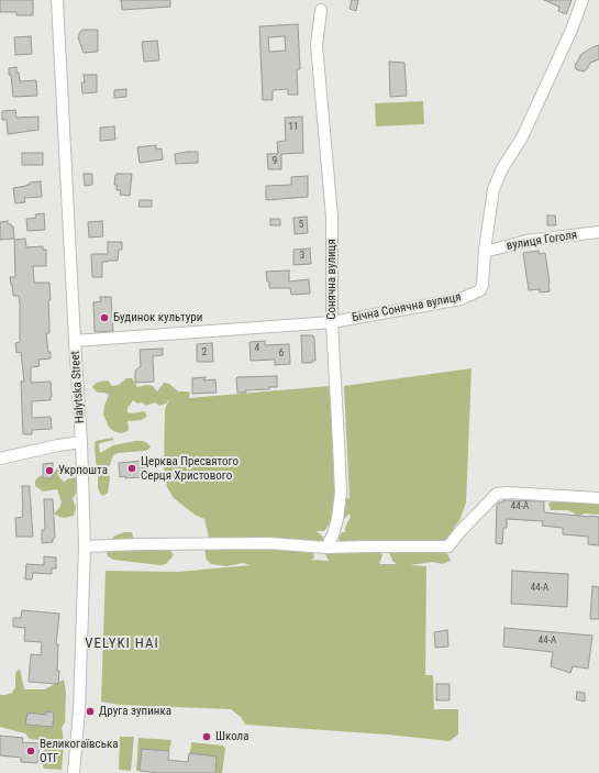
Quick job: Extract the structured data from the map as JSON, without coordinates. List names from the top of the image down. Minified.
{"streets":{"street":["вулиця Гоголя","Сонячна вулиця","Бічна Сонячна вулиця","Halytska Street"]},"crossings":[["вулиця Гоголя","Бічна Сонячна вулиця"],["Сонячна вулиця","Бічна Сонячна вулиця"],["Бічна Сонячна вулиця","Halytska Street"]],"districts":["VELYKI HAI"],"places":["Будинок культури","Церква Пресвятого Серця Христового","Укрпошта","Друга зупинка","Школа","Великогаївська ОТГ"],"house_numbers":["11","9","5","3","4","2","6","44-А","44-А","44-А"]}
